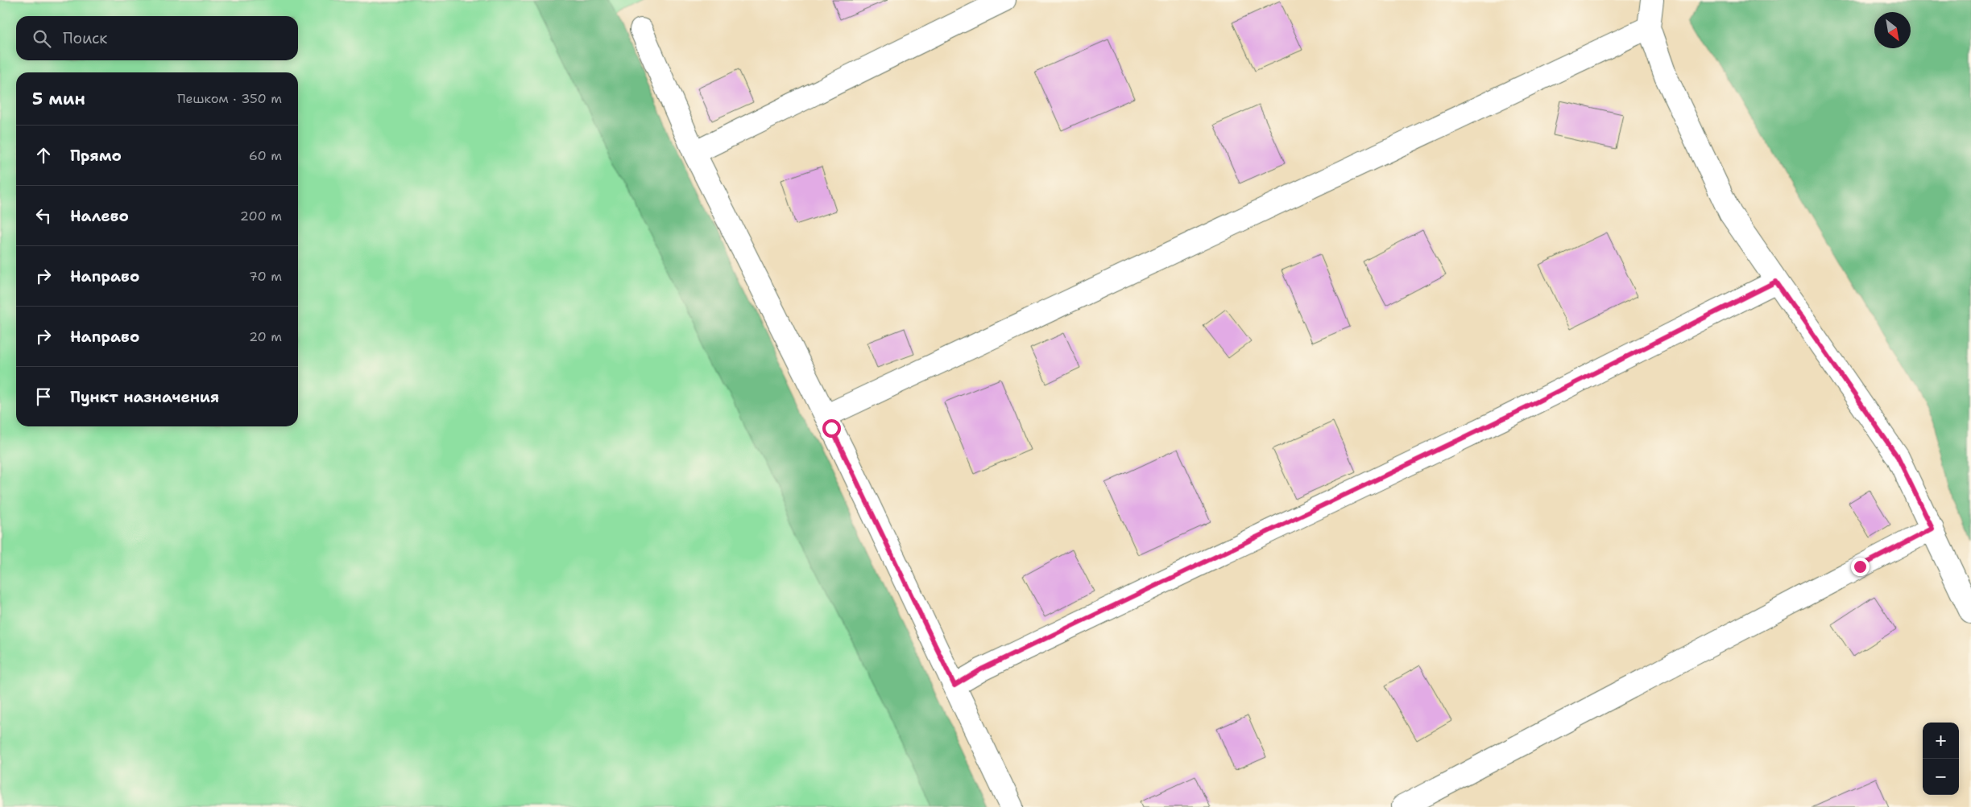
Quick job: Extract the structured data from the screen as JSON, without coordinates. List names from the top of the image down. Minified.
{"north":"bottom right","page":{"search":"Поиск","heading":["5 мин","Пешком · 350 m"],"list":[["Прямо","60 m"],["Налево","200 m"],["Направо","70 m"],["Направо","20 m"],"Пункт назначения"],"map_buttons":["+","−"]}}
